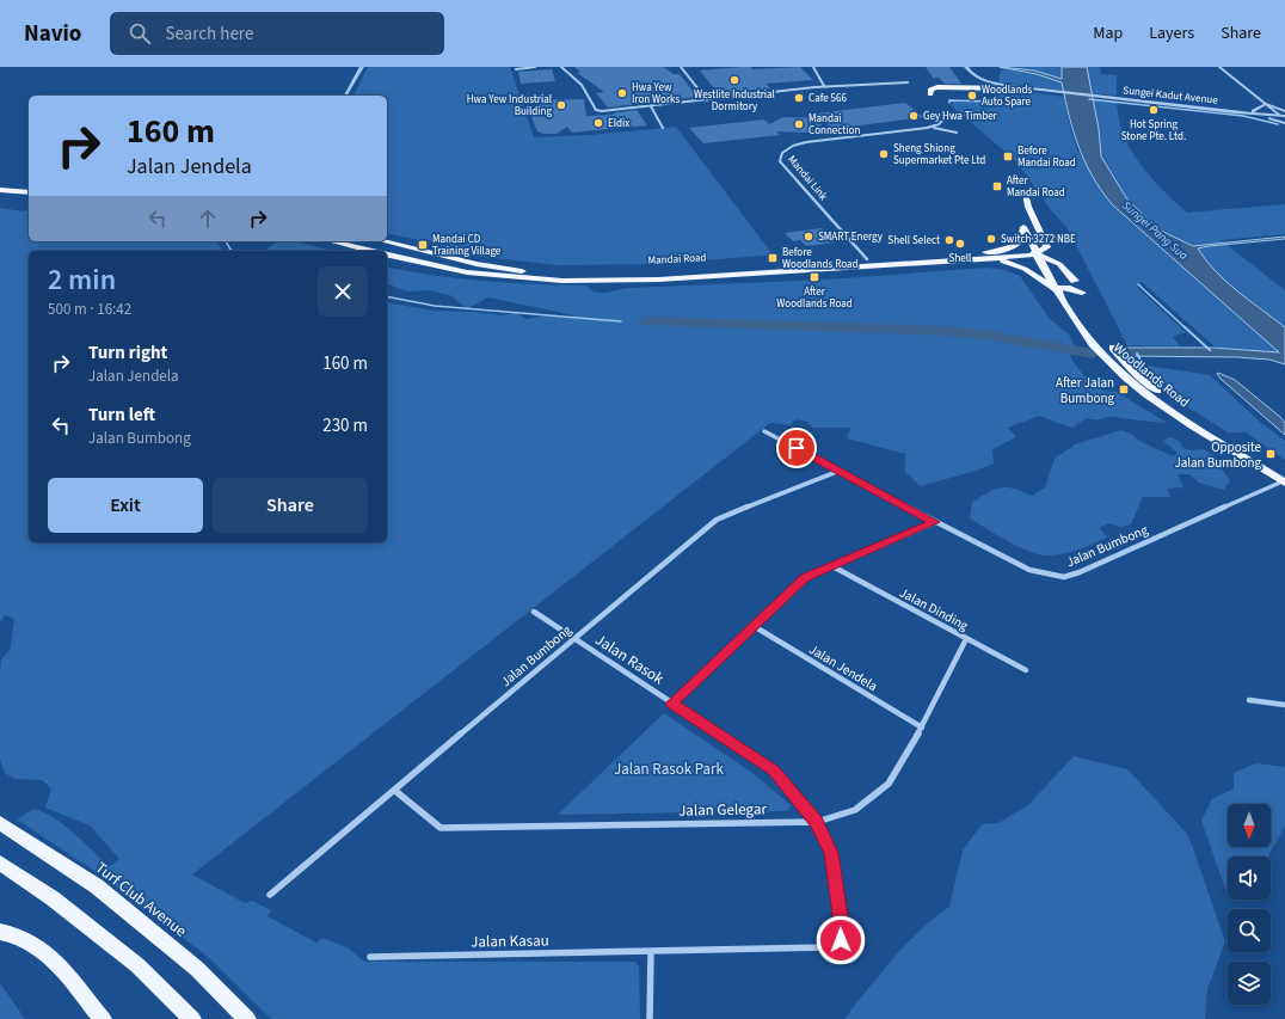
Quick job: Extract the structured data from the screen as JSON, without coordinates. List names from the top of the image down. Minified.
{"streets":{"main road":["Mandai Road","Woodlands Road","Turf Club Avenue"],"street":["Sungei Kadut Avenue","Mandai Link","Jalan Bumbong","Jalan Dinding","Jalan Rasok","Jalan Jendela","Jalan Gelegar","Jalan Kasau"]},"crossings":[["Mandai Link","Mandai Road"],["Woodlands Road","Jalan Bumbong"],["Jalan Bumbong","Jalan Rasok"],["Jalan Bumbong","Jalan Gelegar"],["Jalan Dinding","Jalan Gelegar"],["Jalan Rasok","Jalan Gelegar"],["Jalan Rasok","Jalan Kasau"],["Jalan Jendela","Jalan Gelegar"]],"water":["Sungei Pang Sua"],"parks":["Jalan Rasok Park"],"places":{"other":["Westlite Industrial Dormitory","Hwa Yew Iron Works","Woodlands Auto Spare","Cafe 566","Hwa Yew Industrial Building","Hot Spring Stone Pte. Ltd.","Gey Hwa Timber","Eldix","Mandai Connection","Sheng Shiong Supermarket Pte Ltd","SMART Energy","Switch 3272 NBE","Shell Select","Shell"],"transit":["Before Mandai Road","After Mandai Road","Mandai CD Training Village","Before Woodlands Road","After Woodlands Road","After Jalan Bumbong","Opposite Jalan Bumbong"]},"north":"bottom","page":{"header":"Navio","search":"Search here","nav":["Map","Layers","Share"],"turn":["160 m","Jalan Jendela"],"heading":["2 min","500 m · 16:42"],"list":[{"name":"Turn right","note":"Jalan Jendela","value":"160 m"},{"name":"Turn left","note":"Jalan Bumbong","value":"230 m"}],"buttons":["Exit","Share"]}}
